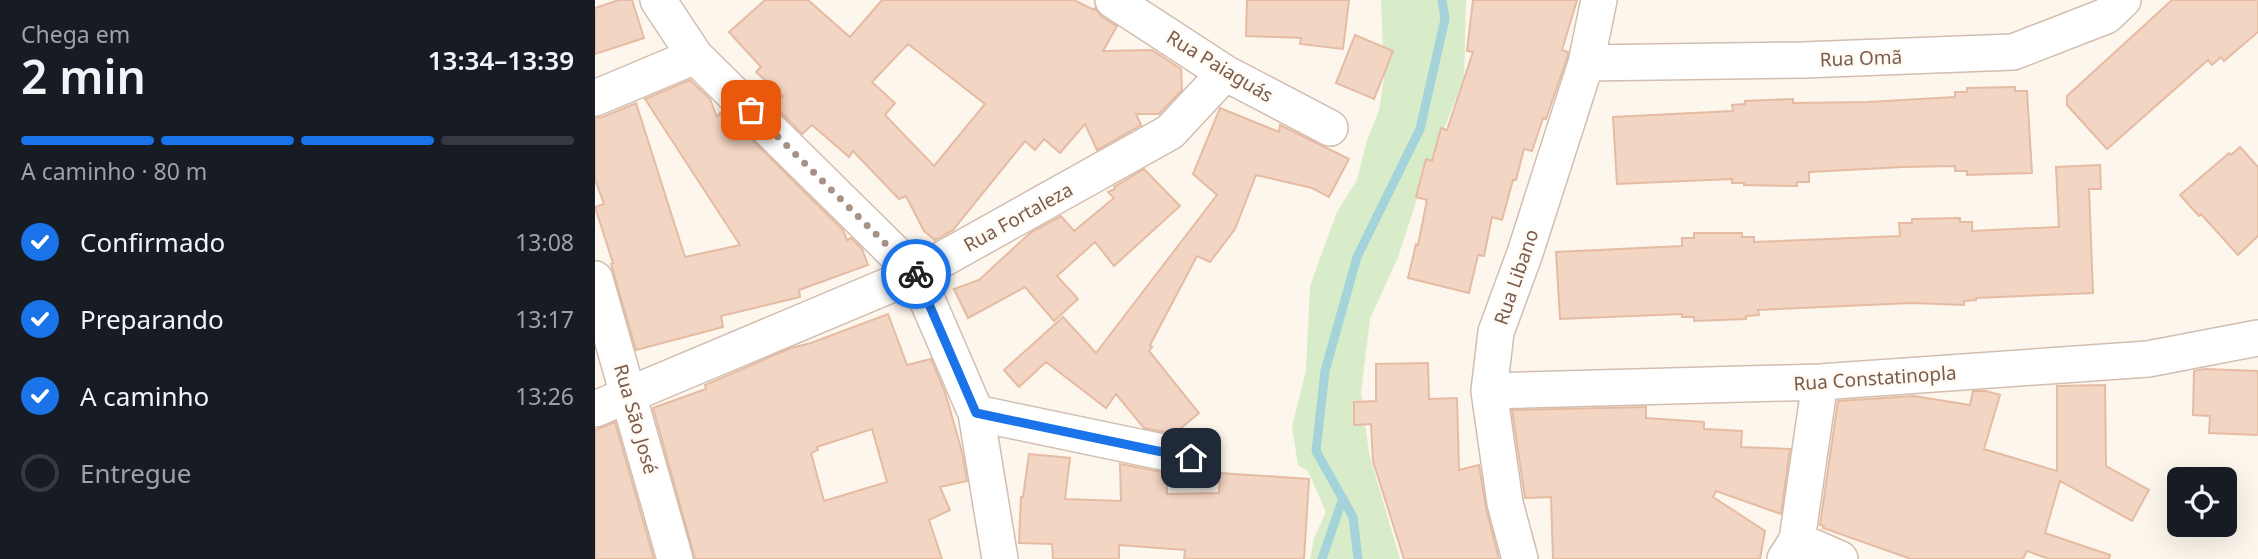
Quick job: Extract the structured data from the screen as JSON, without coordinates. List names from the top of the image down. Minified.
{"streets":{"street":["Rua Omã","Rua Paiaguás","Rua Fortaleza","Rua Libano","Rua Constatinopla","Rua São José"]},"crossings":[["Rua Omã","Rua Libano"],["Rua Paiaguás","Rua Fortaleza"],["Rua Fortaleza","Rua São José"],["Rua Libano","Rua Constatinopla"]],"page":{"heading":["2 min","Chega em","13:34–13:39"],"bar":"A caminho · 80 m","list":[["Confirmado","13:08"],["Preparando","13:17"],["A caminho","13:26"],"Entregue"]}}
